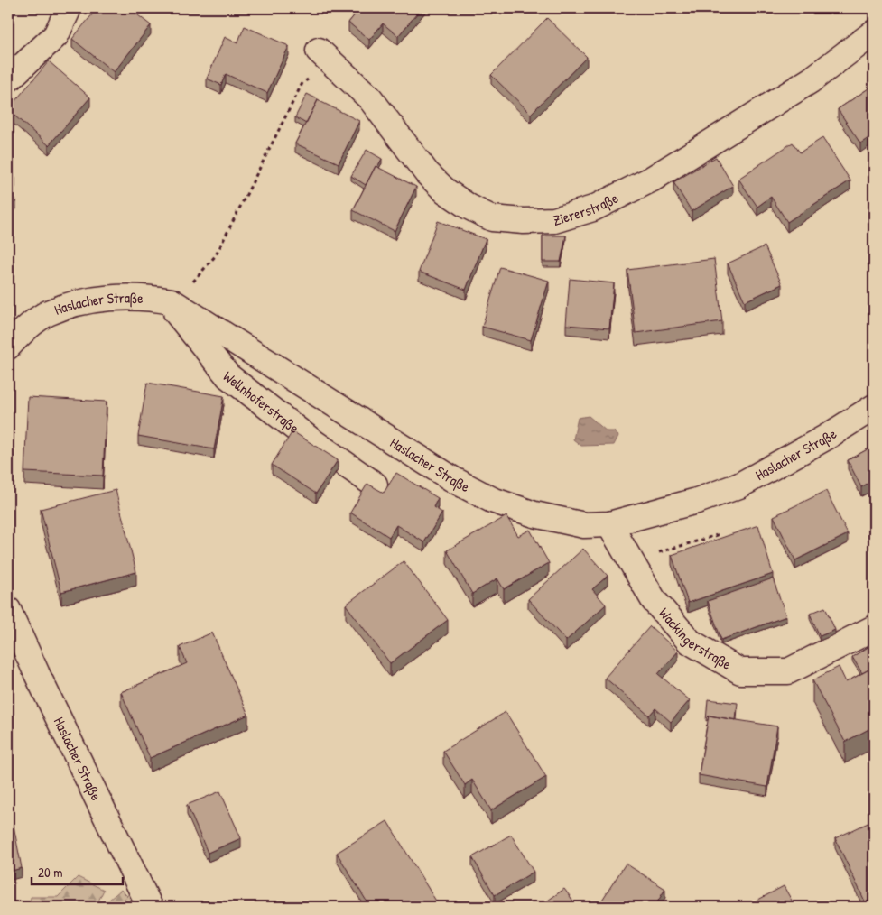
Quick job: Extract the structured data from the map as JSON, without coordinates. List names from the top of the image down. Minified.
{"streets":{"street":["Ziererstraße","Haslacher Straße","Wellnhoferstraße","Wackingerstraße"]},"crossings":[["Haslacher Straße","Wellnhoferstraße"],["Haslacher Straße","Wackingerstraße"]],"scale_bar":"20 m"}
